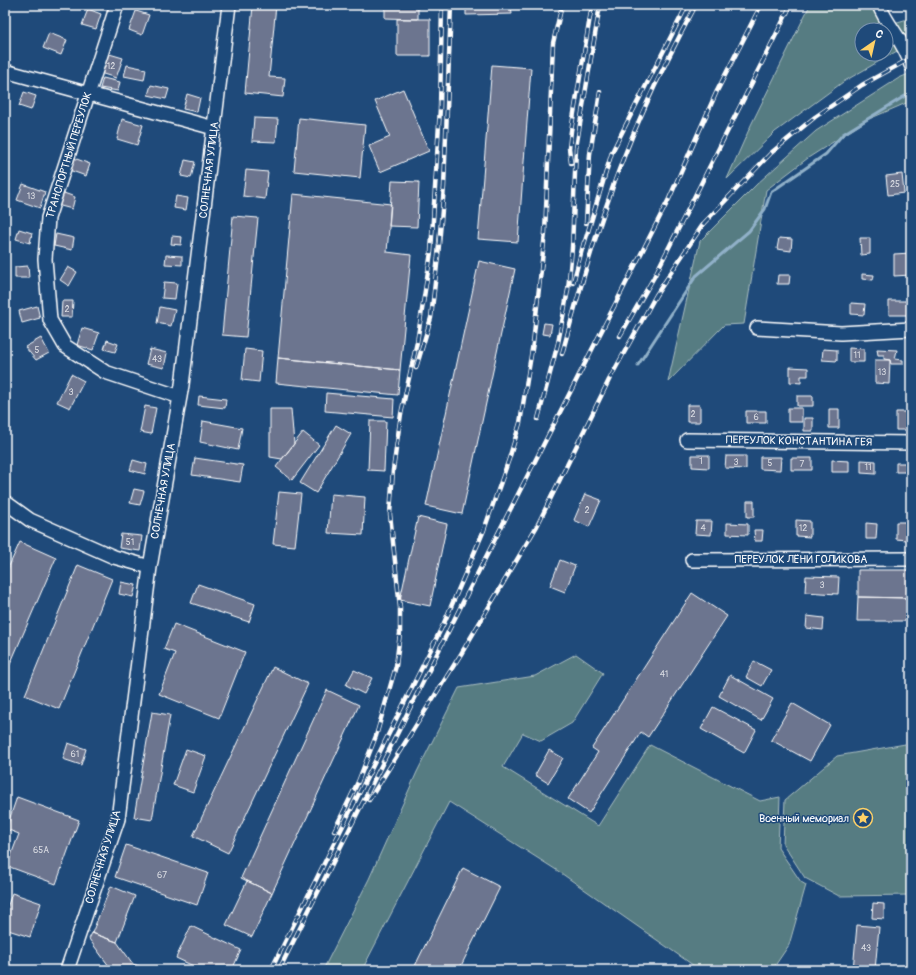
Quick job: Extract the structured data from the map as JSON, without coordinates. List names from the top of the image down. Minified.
{"streets":{"street":["ТРАНСПОРТНЫЙ ПЕРЕУЛОК","СОЛНЕЧНАЯ УЛИЦА","ПЕРЕУЛОК КОНСТАНТИНА ГЕЯ","ПЕРЕУЛОК ЛЁНИ ГОЛИКОВА"]},"crossings":[["ТРАНСПОРТНЫЙ ПЕРЕУЛОК","СОЛНЕЧНАЯ УЛИЦА"]],"places":{"place":["Военный мемориал"]},"house_numbers":["12","25","13","2","5","11","43","13","3","2","6","1","3","5","7","11","2","4","12","51","3","41","61","65А","67","43"],"north":"top right"}
